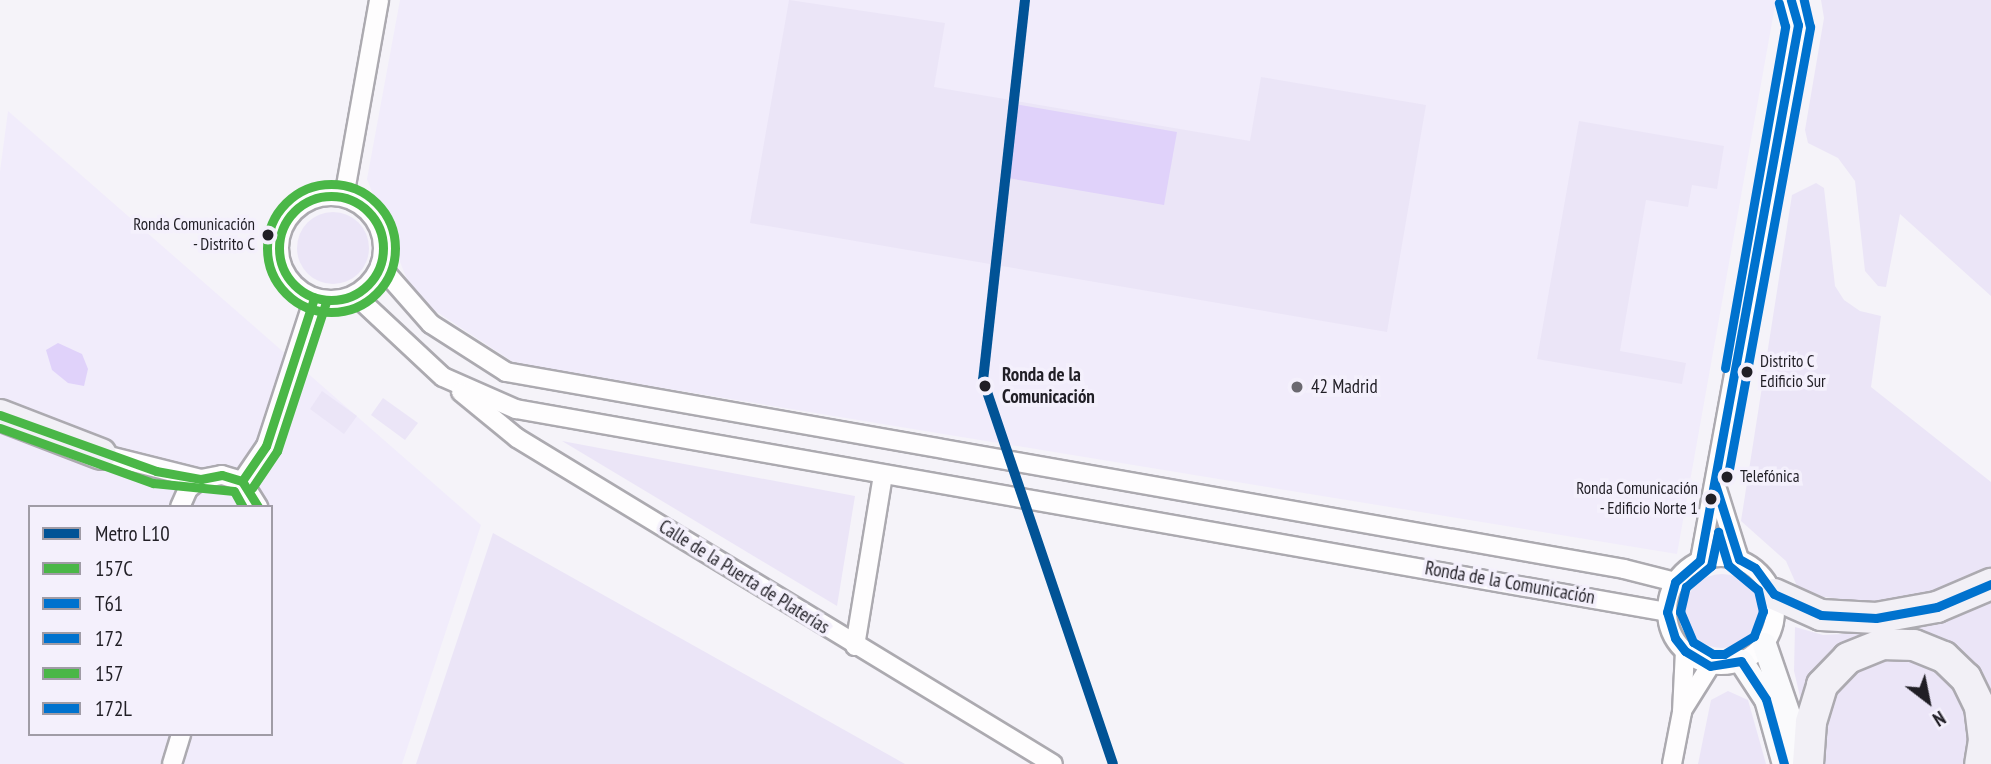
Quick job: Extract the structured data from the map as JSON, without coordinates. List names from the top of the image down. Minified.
{"streets":{"street":["Calle de la Puerta de Platerías","Ronda de la Comunicación"]},"crossings":[["Calle de la Puerta de Platerías","Ronda de la Comunicación"]],"places":["Ronda Comunicación - Distrito C","Distrito C Edificio Sur","Ronda de la Comunicación","42 Madrid","Telefónica","Ronda Comunicación - Edificio Norte 1"],"lines":["metro line L10","transit line T61","transit line 172","transit line 172L","transit line 157","transit line 157C"],"legend":["Metro L10","157C","T61","172","157","172L"],"north":"bottom right"}
